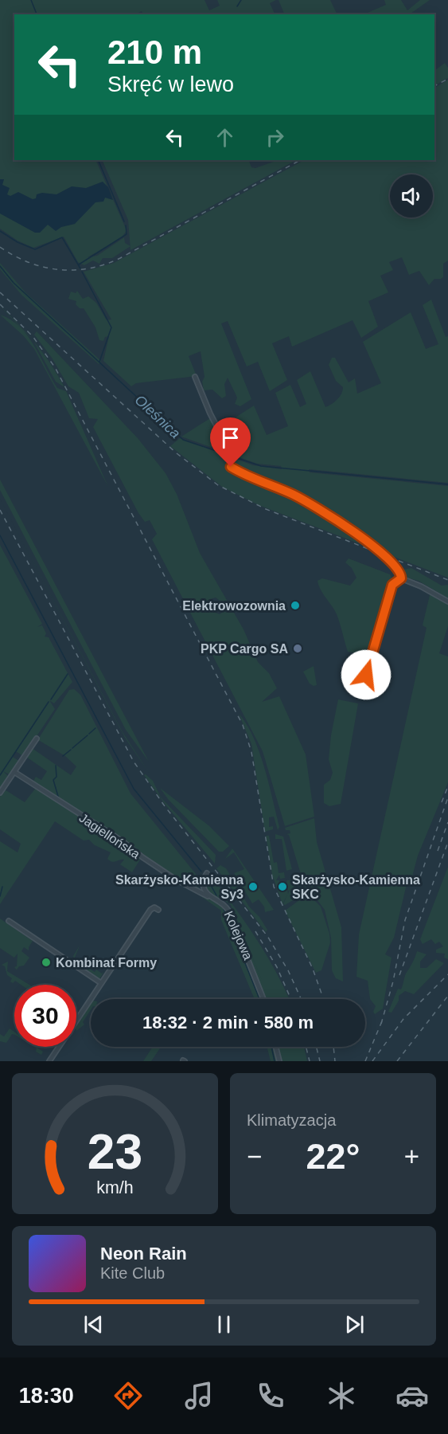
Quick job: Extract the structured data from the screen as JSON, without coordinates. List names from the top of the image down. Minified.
{"streets":{"street":["Jagiellońska","Kolejowa"]},"crossings":[["Jagiellońska","Kolejowa"]],"water":["Oleśnica"],"places":["Elektrowozownia","PKP Cargo SA","Skarżysko-Kamienna Sy3","Skarżysko-Kamienna SKC","Kombinat Formy"],"page":{"turn":["210 m","Skręć w lewo"],"limit":"30","trip":"18:32 · 2 min · 580 m","tile":"Klimatyzacja","heat":["−","22°","+"],"song":["Neon Rain","Kite Club"],"tabs":"18:30","gauge":["23","km/h"]}}
